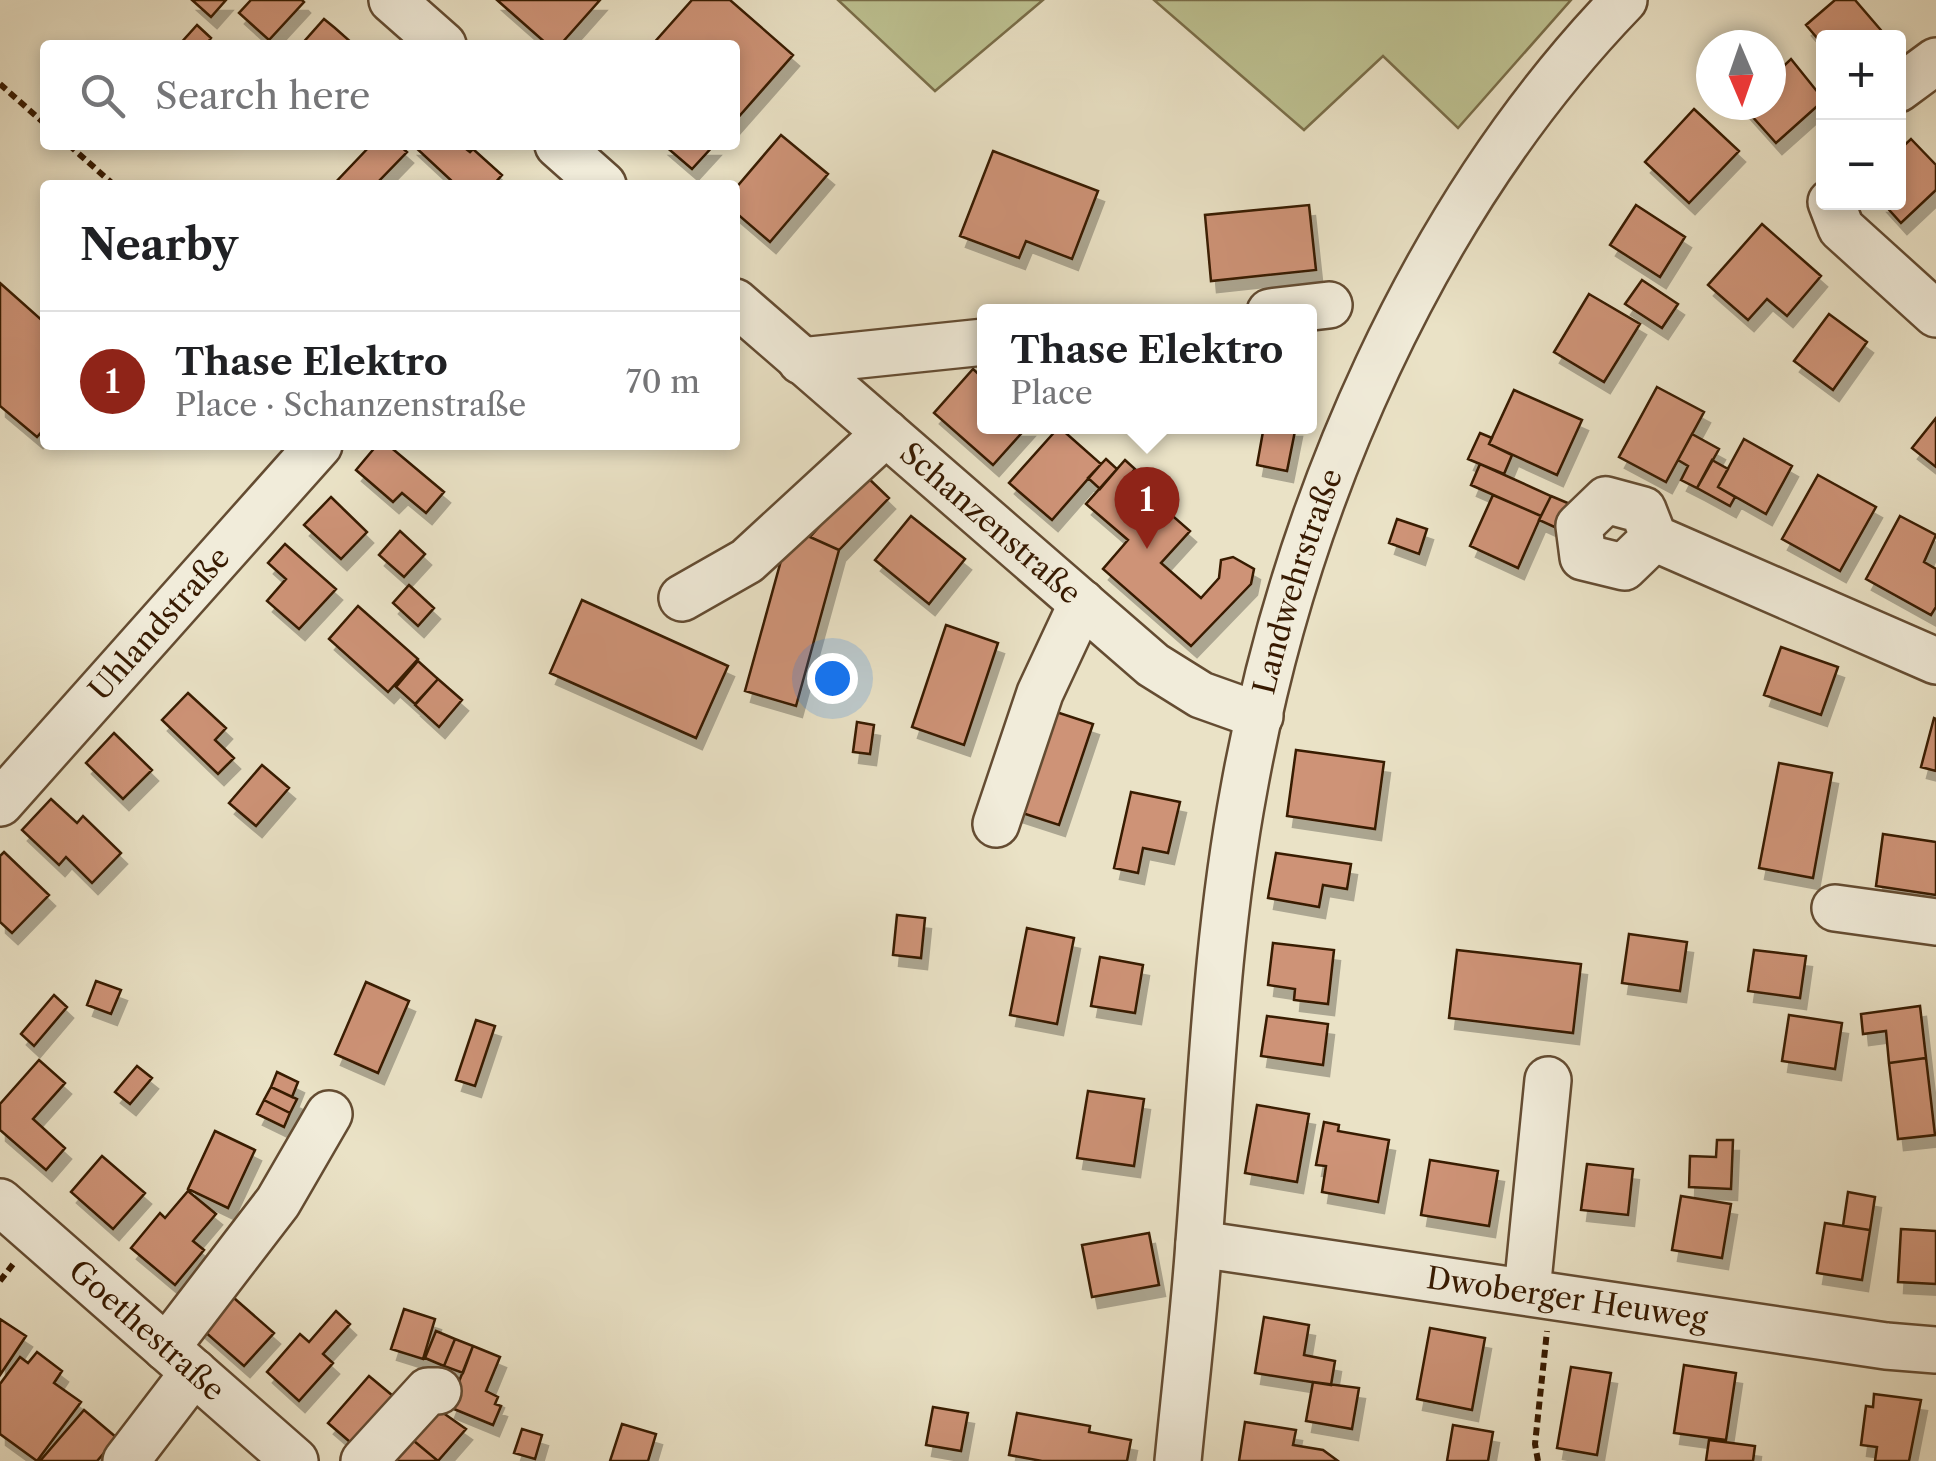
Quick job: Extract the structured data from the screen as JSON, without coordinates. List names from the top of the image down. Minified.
{"streets":{"street":["Schanzenstraße","Landwehrstraße","Uhlandstraße","Dwoberger Heuweg","Goethestraße"]},"crossings":[["Schanzenstraße","Landwehrstraße"],["Landwehrstraße","Dwoberger Heuweg"]],"north":"bottom","page":{"map_buttons":["+","−"],"search":"Search here","heading":"Nearby","popup":["Thase Elektro","Place"],"list":[{"mark":"1","name":"Thase Elektro","note":"Place · Schanzenstraße","value":"70 m"}],"pins":"1"}}
